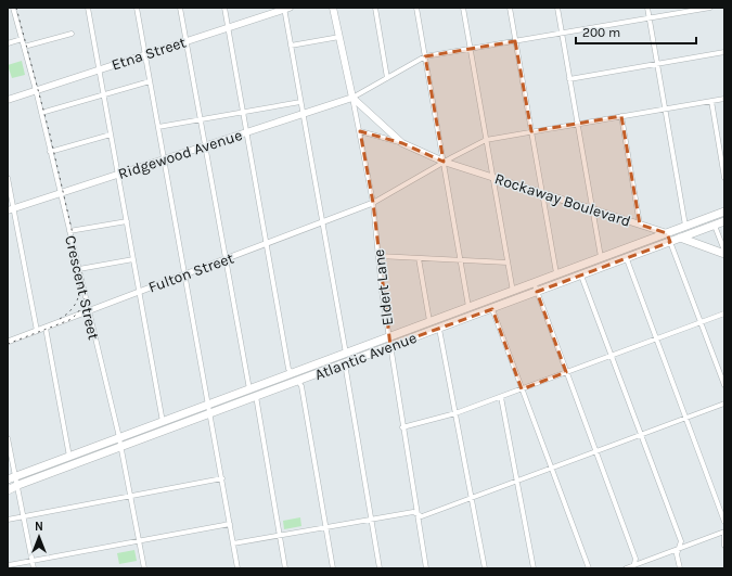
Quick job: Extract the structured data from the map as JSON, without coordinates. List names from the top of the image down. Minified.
{"streets":{"main road":["Etna Street","Ridgewood Avenue","Rockaway Boulevard","Eldert Lane","Atlantic Avenue"],"street":["Fulton Street","Crescent Street"]},"crossings":[["Etna Street","Crescent Street"],["Ridgewood Avenue","Rockaway Boulevard"],["Ridgewood Avenue","Crescent Street"],["Ridgewood Avenue","Eldert Lane"],["Rockaway Boulevard","Eldert Lane"],["Rockaway Boulevard","Atlantic Avenue"],["Fulton Street","Crescent Street"],["Fulton Street","Eldert Lane"],["Crescent Street","Atlantic Avenue"],["Eldert Lane","Atlantic Avenue"]],"scale_bar":"200 m","north":"top"}
